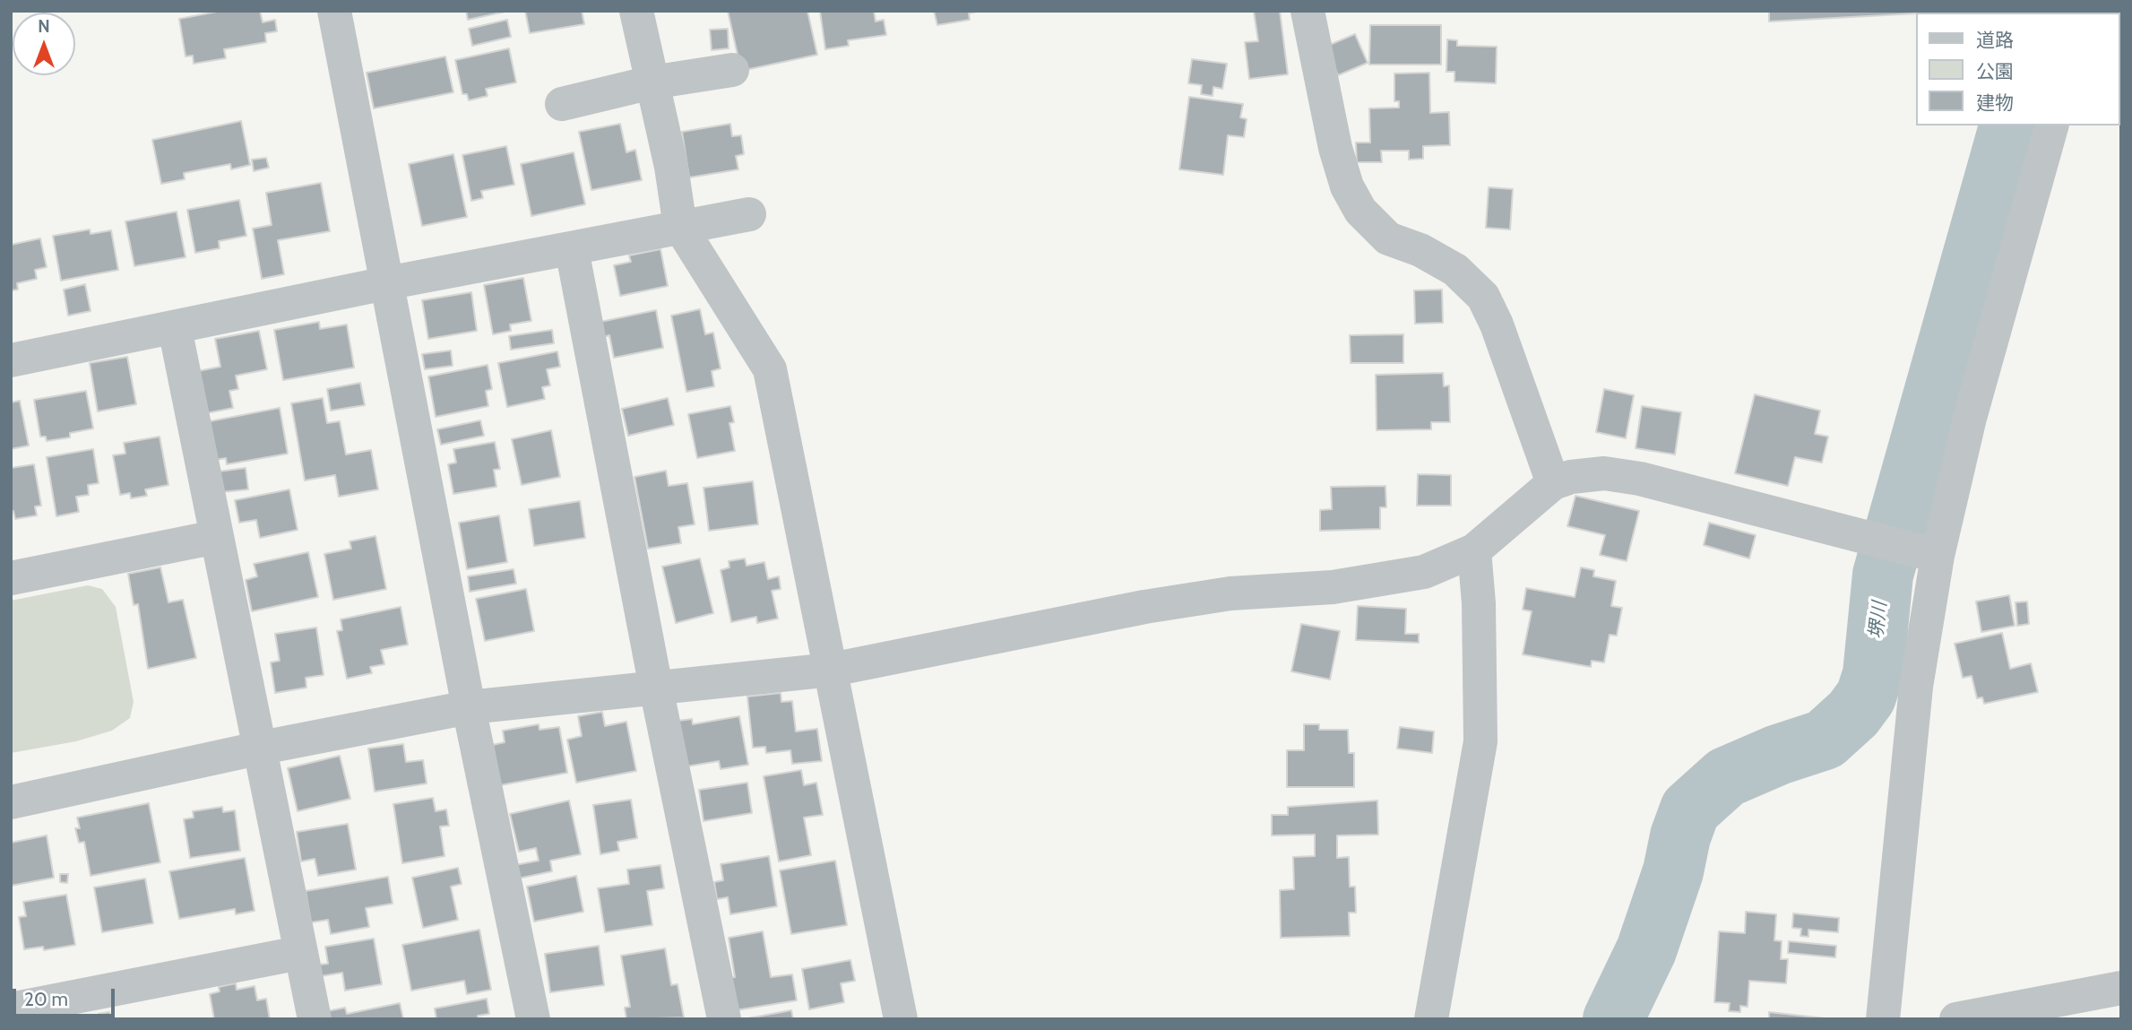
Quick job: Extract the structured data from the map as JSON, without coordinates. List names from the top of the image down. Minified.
{"water":["堺川"],"legend":["道路","公園","建物"],"scale_bar":"20 m","north":"top"}
